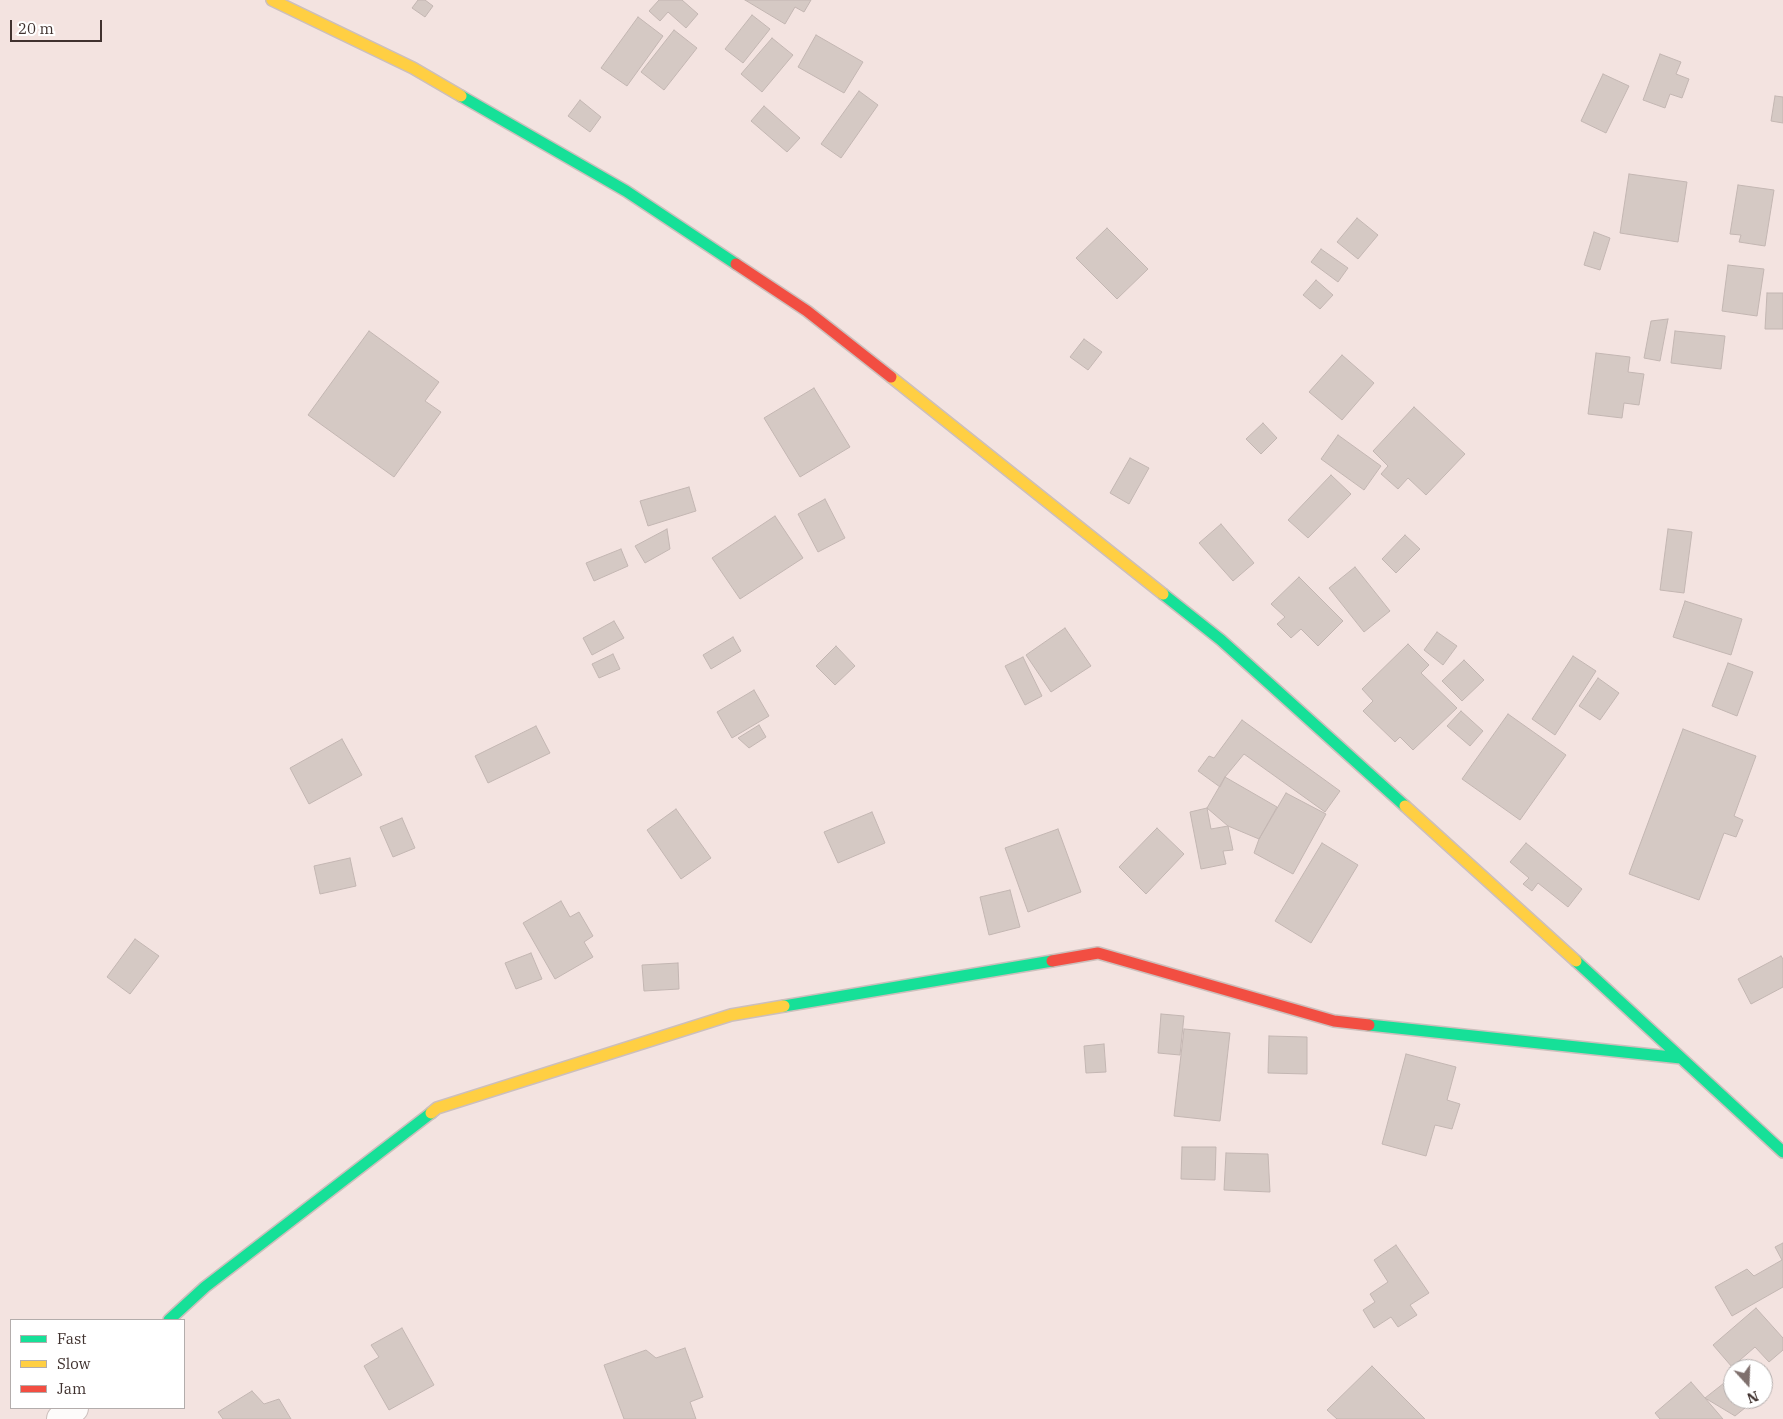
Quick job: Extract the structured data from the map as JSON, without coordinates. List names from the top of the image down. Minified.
{"legend":["Fast","Slow","Jam"],"scale_bar":"20 m","north":"bottom"}
